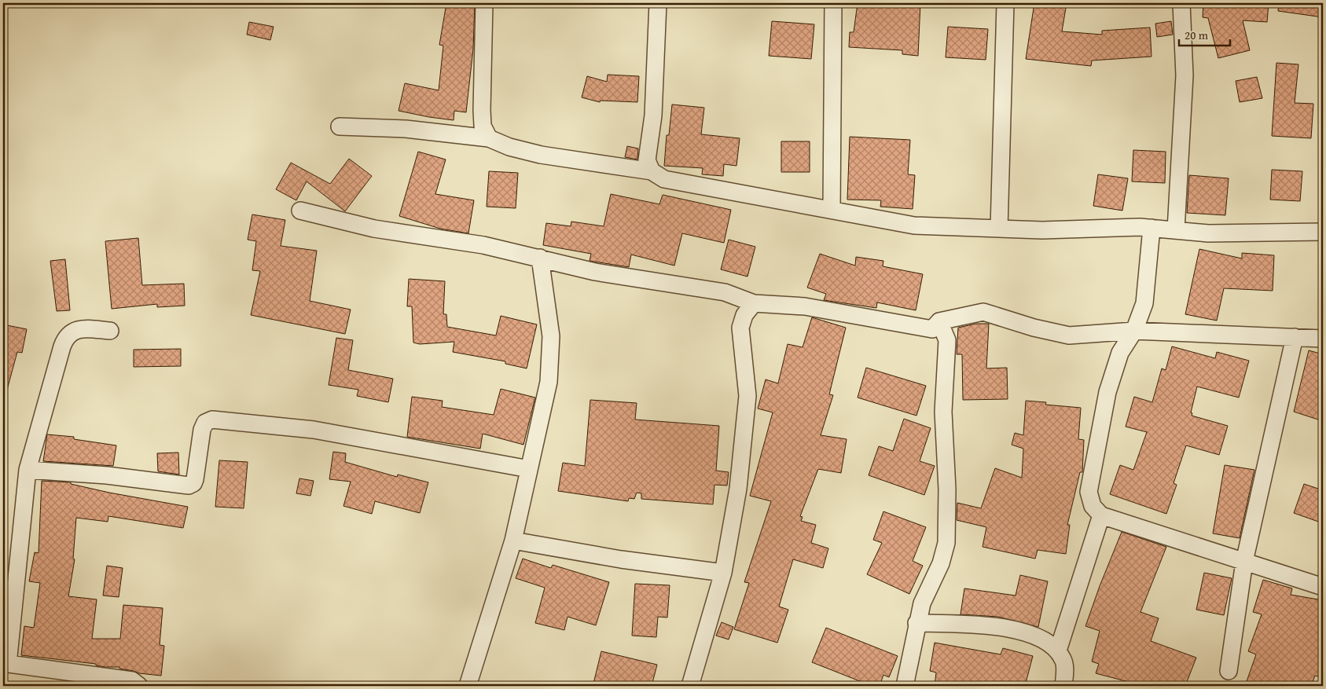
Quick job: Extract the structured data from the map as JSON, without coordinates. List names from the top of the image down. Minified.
{"scale_bar":"20 m"}
